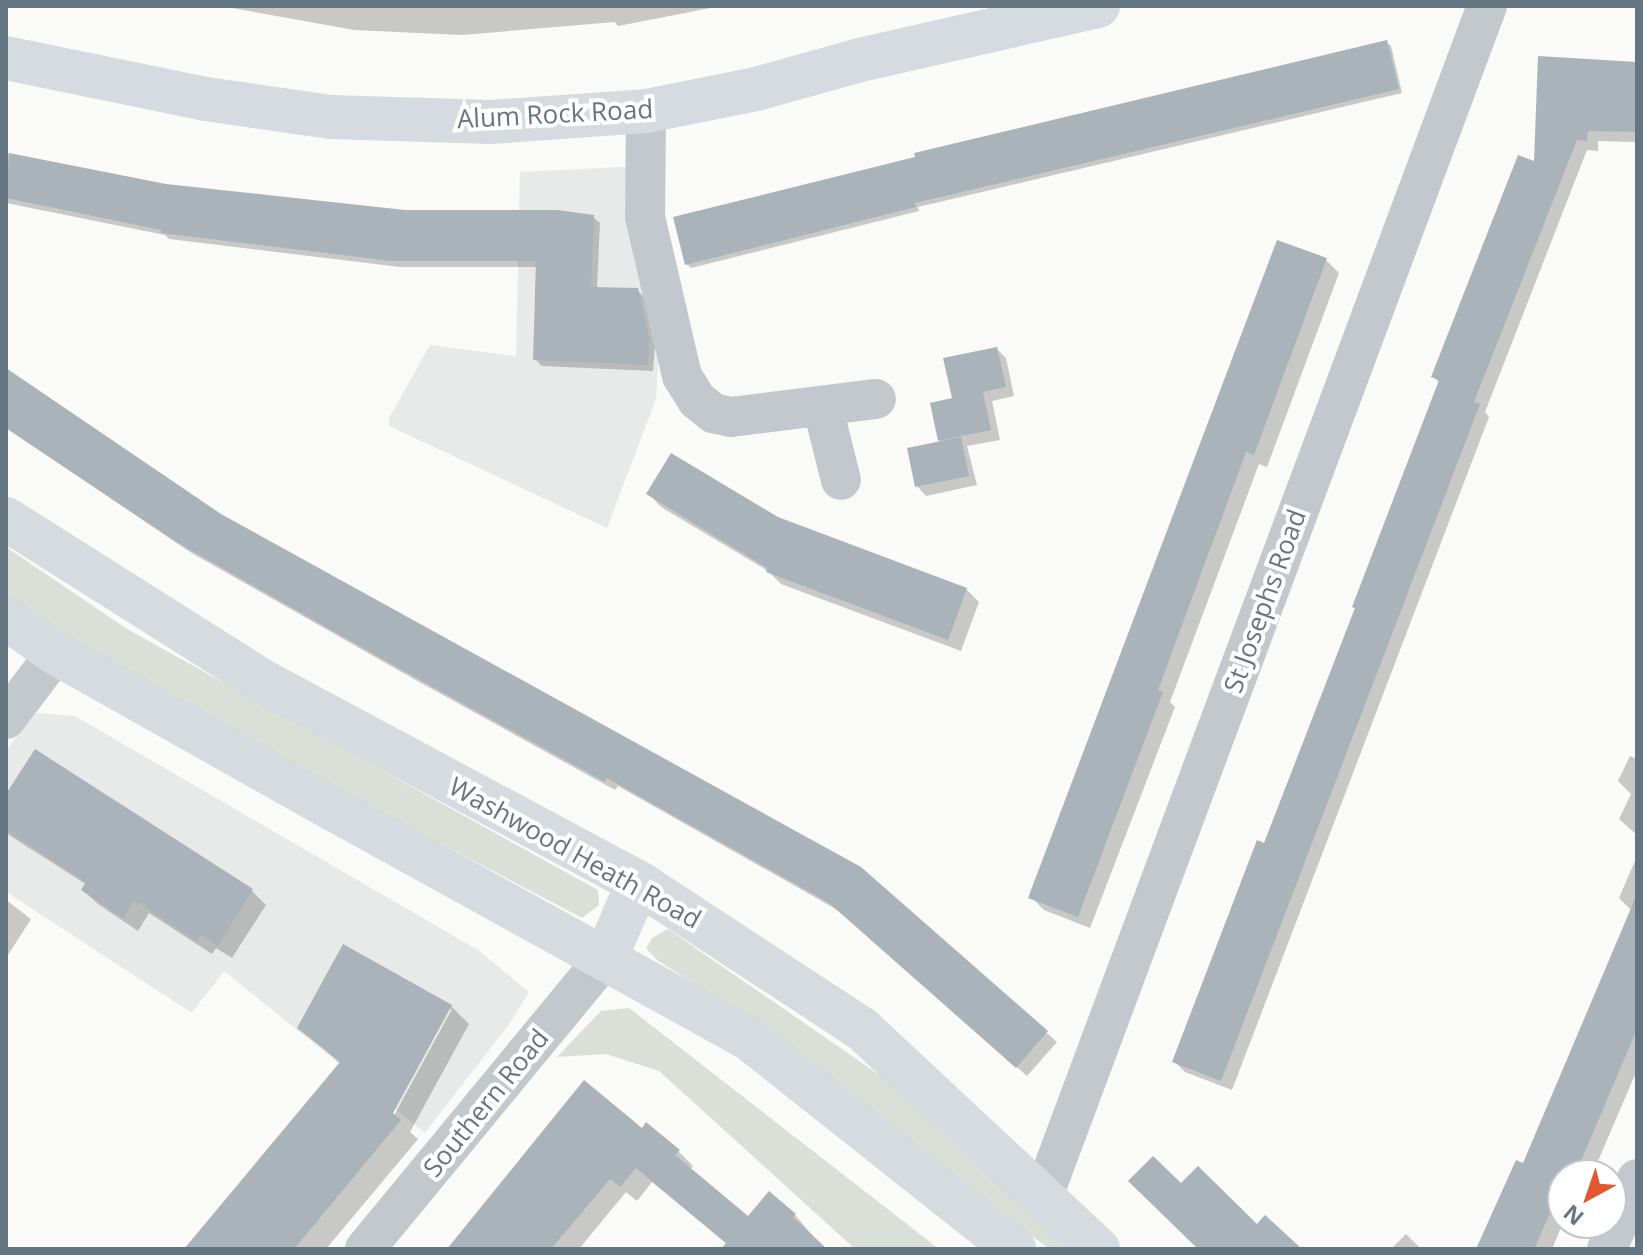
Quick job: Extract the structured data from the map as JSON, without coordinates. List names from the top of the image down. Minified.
{"streets":{"main road":["Alum Rock Road","Washwood Heath Road"],"street":["St Josephs Road","Southern Road"]},"crossings":[["St Josephs Road","Washwood Heath Road"]],"north":"bottom left"}
